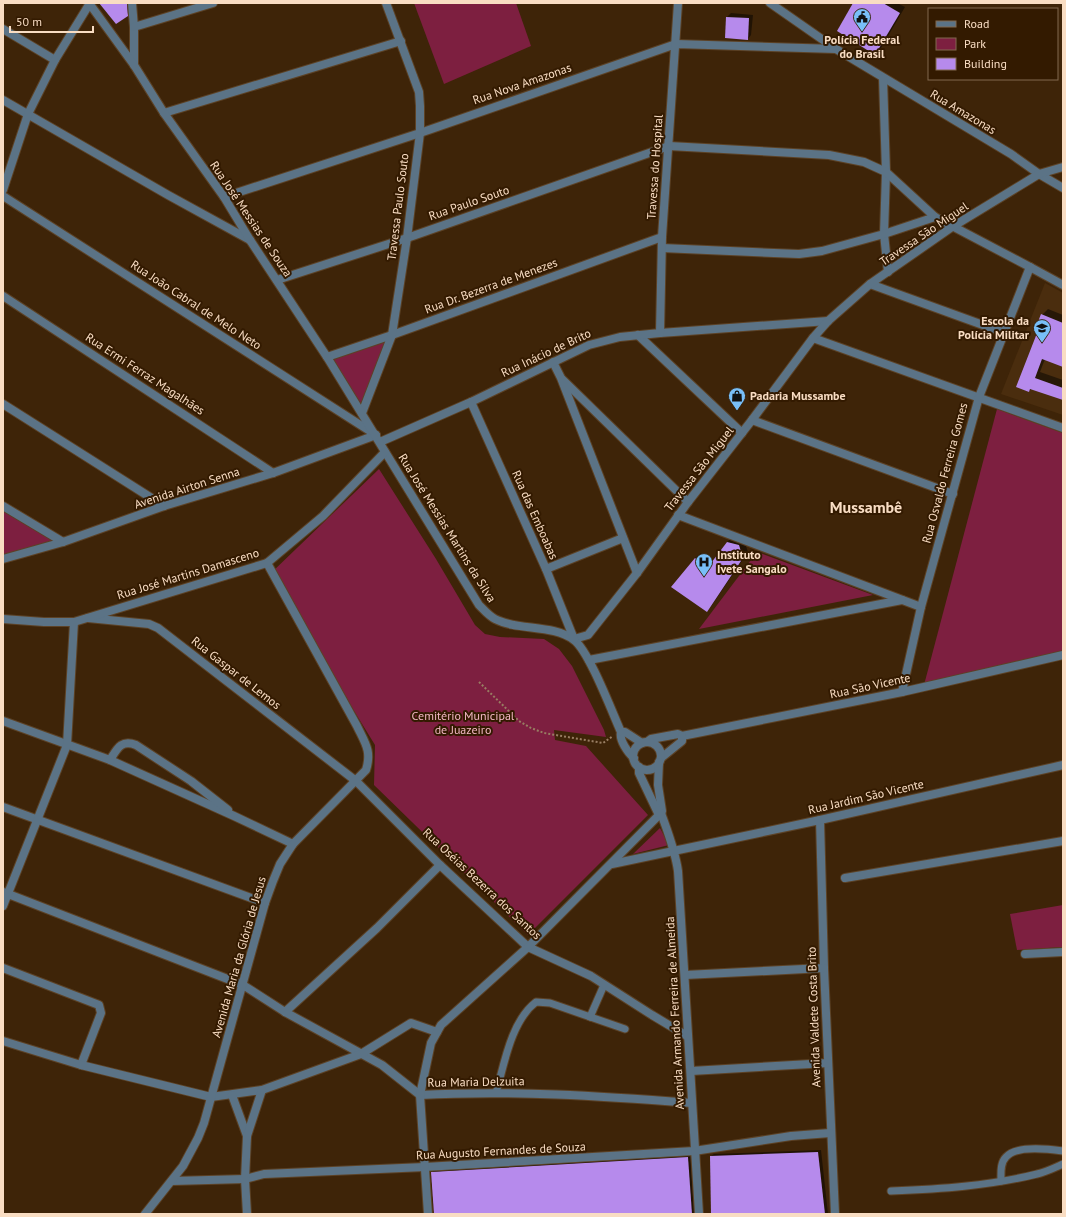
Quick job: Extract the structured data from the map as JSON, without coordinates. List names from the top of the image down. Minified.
{"streets":{"street":["Rua Nova Amazonas","Rua Amazonas","Travessa do Hospital","Rua Paulo Souto","Travessa Paulo Souto","Rua José Messias de Souza","Travessa São Miguel","Rua Dr. Bezerra de Menezes","Rua João Cabral de Melo Neto","Rua Inácio de Brito","Rua Ermi Ferraz Magalhães","Rua Osvaldo Ferreira Gomes","Avenida Airton Senna","Rua das Emboabas","Rua José Messias Martins da Silva","Rua José Martins Damasceno","Rua Gaspar de Lemos","Rua São Vicente","Rua Jardim São Vicente","Rua Oséias Bezerra dos Santos","Avenida Maria da Glória de Jesus","Avenida Armando Ferreira de Almeida","Avenida Valdete Costa Brito","Rua Maria Delzuita","Rua Augusto Fernandes de Souza"]},"crossings":[["Rua Nova Amazonas","Rua Amazonas"],["Rua Nova Amazonas","Travessa do Hospital"],["Rua Nova Amazonas","Travessa Paulo Souto"],["Rua Nova Amazonas","Rua José Messias de Souza"],["Rua Amazonas","Travessa São Miguel"],["Travessa do Hospital","Rua Paulo Souto"],["Travessa do Hospital","Rua Dr. Bezerra de Menezes"],["Travessa do Hospital","Rua Inácio de Brito"],["Rua Paulo Souto","Travessa Paulo Souto"],["Rua Paulo Souto","Rua José Messias de Souza"],["Travessa Paulo Souto","Rua José Messias de Souza"],["Travessa Paulo Souto","Rua Dr. Bezerra de Menezes"],["Rua José Messias de Souza","Rua Dr. Bezerra de Menezes"],["Rua José Messias de Souza","Rua João Cabral de Melo Neto"],["Rua José Messias de Souza","Rua Inácio de Brito"],["Rua José Messias de Souza","Avenida Airton Senna"],["Rua José Messias de Souza","Rua José Messias Martins da Silva"],["Rua José Messias de Souza","Rua José Martins Damasceno"],["Travessa São Miguel","Rua Inácio de Brito"],["Travessa São Miguel","Rua das Emboabas"],["Travessa São Miguel","Rua José Messias Martins da Silva"],["Rua João Cabral de Melo Neto","Rua Inácio de Brito"],["Rua João Cabral de Melo Neto","Avenida Airton Senna"],["Rua Inácio de Brito","Avenida Airton Senna"],["Rua Inácio de Brito","Rua das Emboabas"],["Rua Ermi Ferraz Magalhães","Avenida Airton Senna"],["Rua Osvaldo Ferreira Gomes","Rua São Vicente"],["Rua das Emboabas","Rua José Messias Martins da Silva"],["Rua José Messias Martins da Silva","Rua José Martins Damasceno"],["Rua José Martins Damasceno","Rua Gaspar de Lemos"],["Rua José Martins Damasceno","Avenida Maria da Glória de Jesus"],["Rua Gaspar de Lemos","Rua Oséias Bezerra dos Santos"],["Rua Gaspar de Lemos","Avenida Maria da Glória de Jesus"],["Rua Jardim São Vicente","Avenida Armando Ferreira de Almeida"],["Rua Jardim São Vicente","Avenida Valdete Costa Brito"],["Rua Oséias Bezerra dos Santos","Avenida Maria da Glória de Jesus"],["Rua Oséias Bezerra dos Santos","Avenida Armando Ferreira de Almeida"],["Avenida Maria da Glória de Jesus","Rua Maria Delzuita"],["Avenida Maria da Glória de Jesus","Rua Augusto Fernandes de Souza"],["Avenida Armando Ferreira de Almeida","Rua Maria Delzuita"],["Avenida Armando Ferreira de Almeida","Rua Augusto Fernandes de Souza"],["Avenida Valdete Costa Brito","Rua Augusto Fernandes de Souza"]],"districts":["Mussambê"],"parks":["Cemitério Municipal de Juazeiro"],"places":{"public building":["Polícia Federal do Brasil"],"school or university":["Escola da Polícia Militar"],"shop":["Padaria Mussambe"],"hospital":["Instituto Ivete Sangalo"]},"legend":["Road","Park","Building"],"scale_bar":"50 m"}
